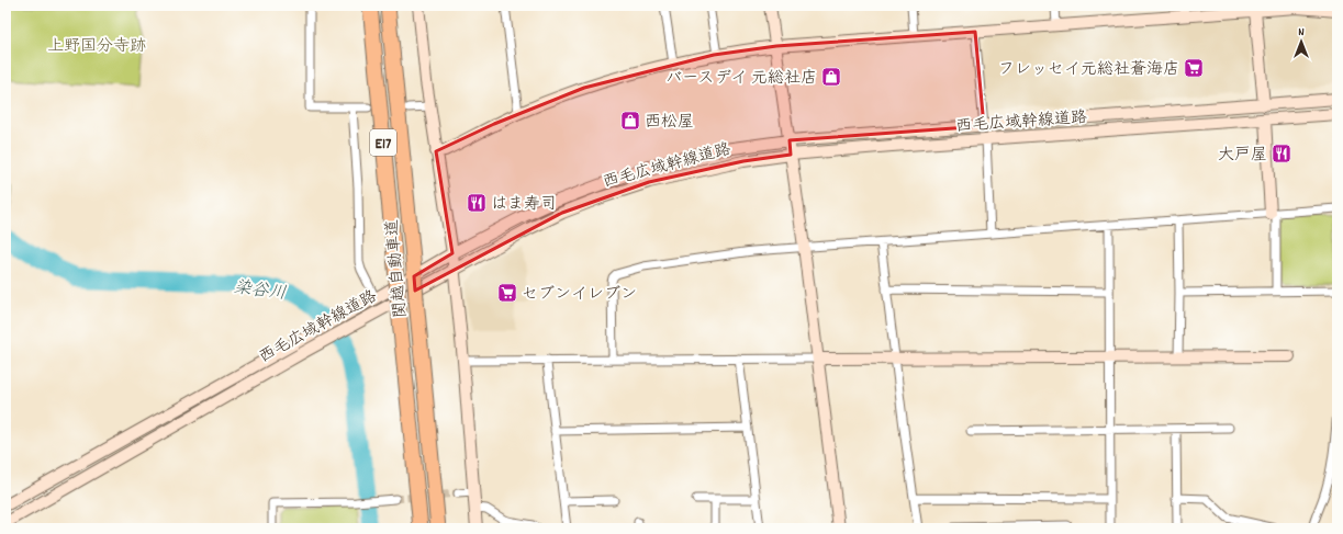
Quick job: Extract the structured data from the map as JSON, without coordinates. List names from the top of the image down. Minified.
{"streets":{"highway":["E17","関越自動車道"],"main road":["西毛広域幹線道路"]},"water":["染谷川"],"parks":["上野国分寺跡"],"places":{"supermarket":["フレッセイ元総社蒼海店","セブンイレブン"],"shop":["バースデイ 元総社店","西松屋"],"restaurant":["大戸屋","はま寿司"]},"north":"top"}
